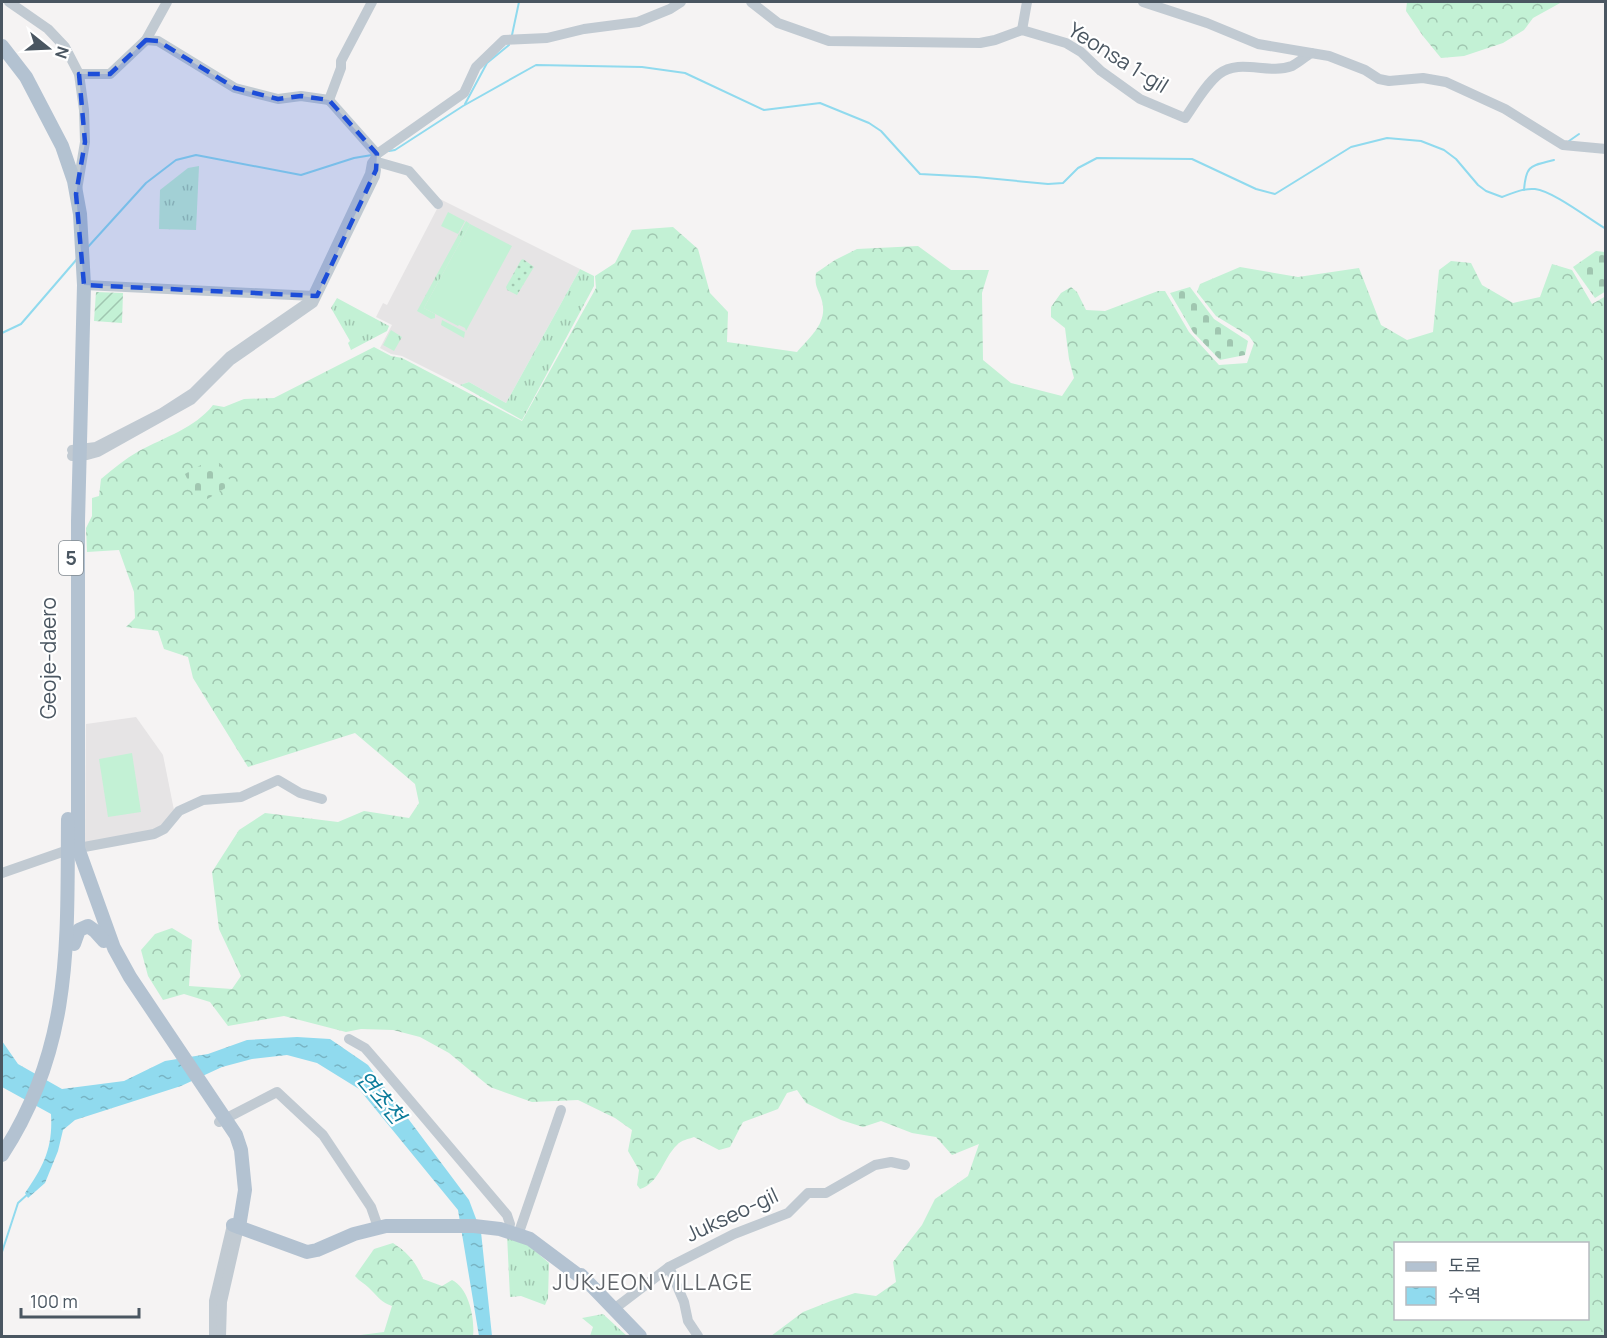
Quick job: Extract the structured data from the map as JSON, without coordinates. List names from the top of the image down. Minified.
{"streets":{"main road":["5","Geoje-daero"],"street":["Yeonsa 1-gil","Jukseo-gil"]},"districts":["JUKJEON VILLAGE"],"water":["연초천"],"legend":["도로","수역"],"scale_bar":"100 m","north":"right"}
